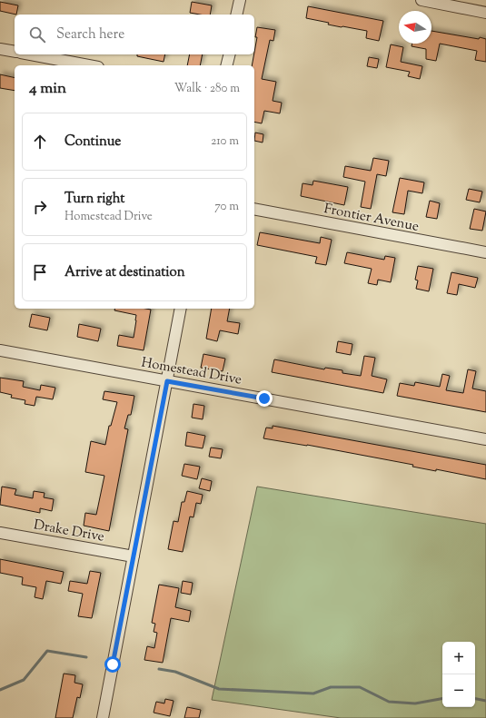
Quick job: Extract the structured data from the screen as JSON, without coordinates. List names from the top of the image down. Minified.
{"streets":{"street":["Frontier Avenue","Homestead Drive","Drake Drive"]},"north":"left","page":{"search":"Search here","heading":["4 min","Walk · 280 m"],"list":[["Continue","210 m"],["Turn right","Homestead Drive","70 m"],"Arrive at destination"],"map_buttons":["+","−"]}}
